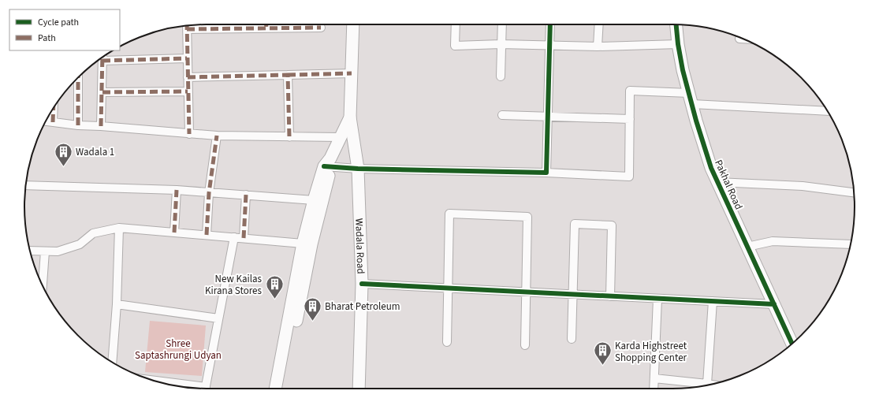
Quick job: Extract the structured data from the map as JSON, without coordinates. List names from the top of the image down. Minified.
{"streets":{"street":["Pakhal Road","Wadala Road"]},"parks":["Shree Saptashrungi Udyan"],"places":{"building":["Wadala 1","New Kailas Kirana Stores","Bharat Petroleum","Karda Highstreet Shopping Center"]},"legend":["Cycle path","Path"]}
